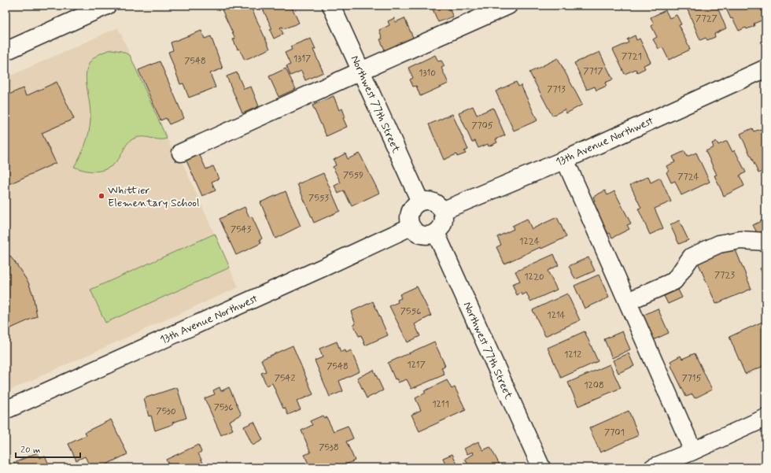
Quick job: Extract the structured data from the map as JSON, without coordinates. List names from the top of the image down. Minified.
{"streets":{"street":["Northwest 77th Street","13th Avenue Northwest"]},"crossings":[["Northwest 77th Street","13th Avenue Northwest"]],"places":["Whittier Elementary School"],"house_numbers":["7727","7721","1317","7548","7717","1310","7713","7705","7559","7724","7553","7543","1224","7723","1220","7556","1214","1212","1217","7548","7542","7715","1208","1211","7536","7530","7701","7538"],"scale_bar":"20 m"}
